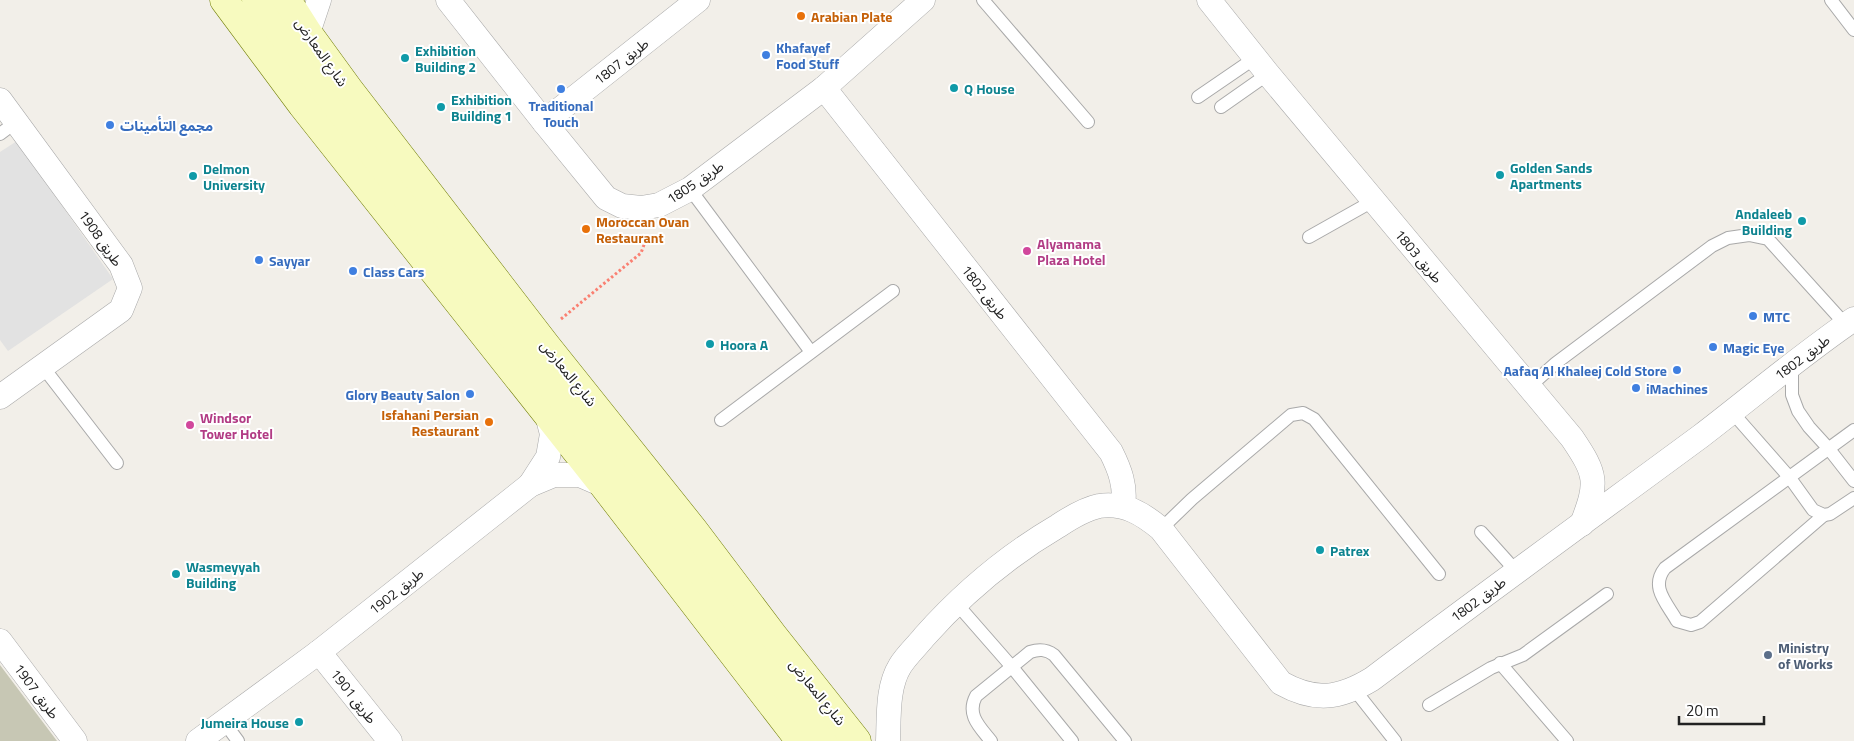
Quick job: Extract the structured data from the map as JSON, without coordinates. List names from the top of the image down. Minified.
{"streets":{"main road":["شارع المعارض"],"street":["طريق 1807","طريق 1805","طريق 1908","طريق 1803","طريق 1802","طريق 1902","طريق 1907","طريق 1901"]},"crossings":[["طريق 1807","طريق 1805"],["طريق 1805","طريق 1802"],["طريق 1803","طريق 1802"],["طريق 1902","طريق 1901"]],"places":["Arabian Plate","Khafayef Food Stuff","Exhibition Building 2","Q House","Traditional Touch","Exhibition Building 1","مجمع التأمينات","Golden Sands Apartments","Delmon University","Andaleeb Building","Moroccan Ovan Restaurant","Alyamama Plaza Hotel","Sayyar","Class Cars","MTC","Hoora A","Magic Eye","Aafaq Al Khaleej Cold Store","iMachines","Glory Beauty Salon","Isfahani Persian Restaurant","Windsor Tower Hotel","Patrex","Wasmeyyah Building","Ministry of Works","Jumeira House"],"scale_bar":"20 m"}
